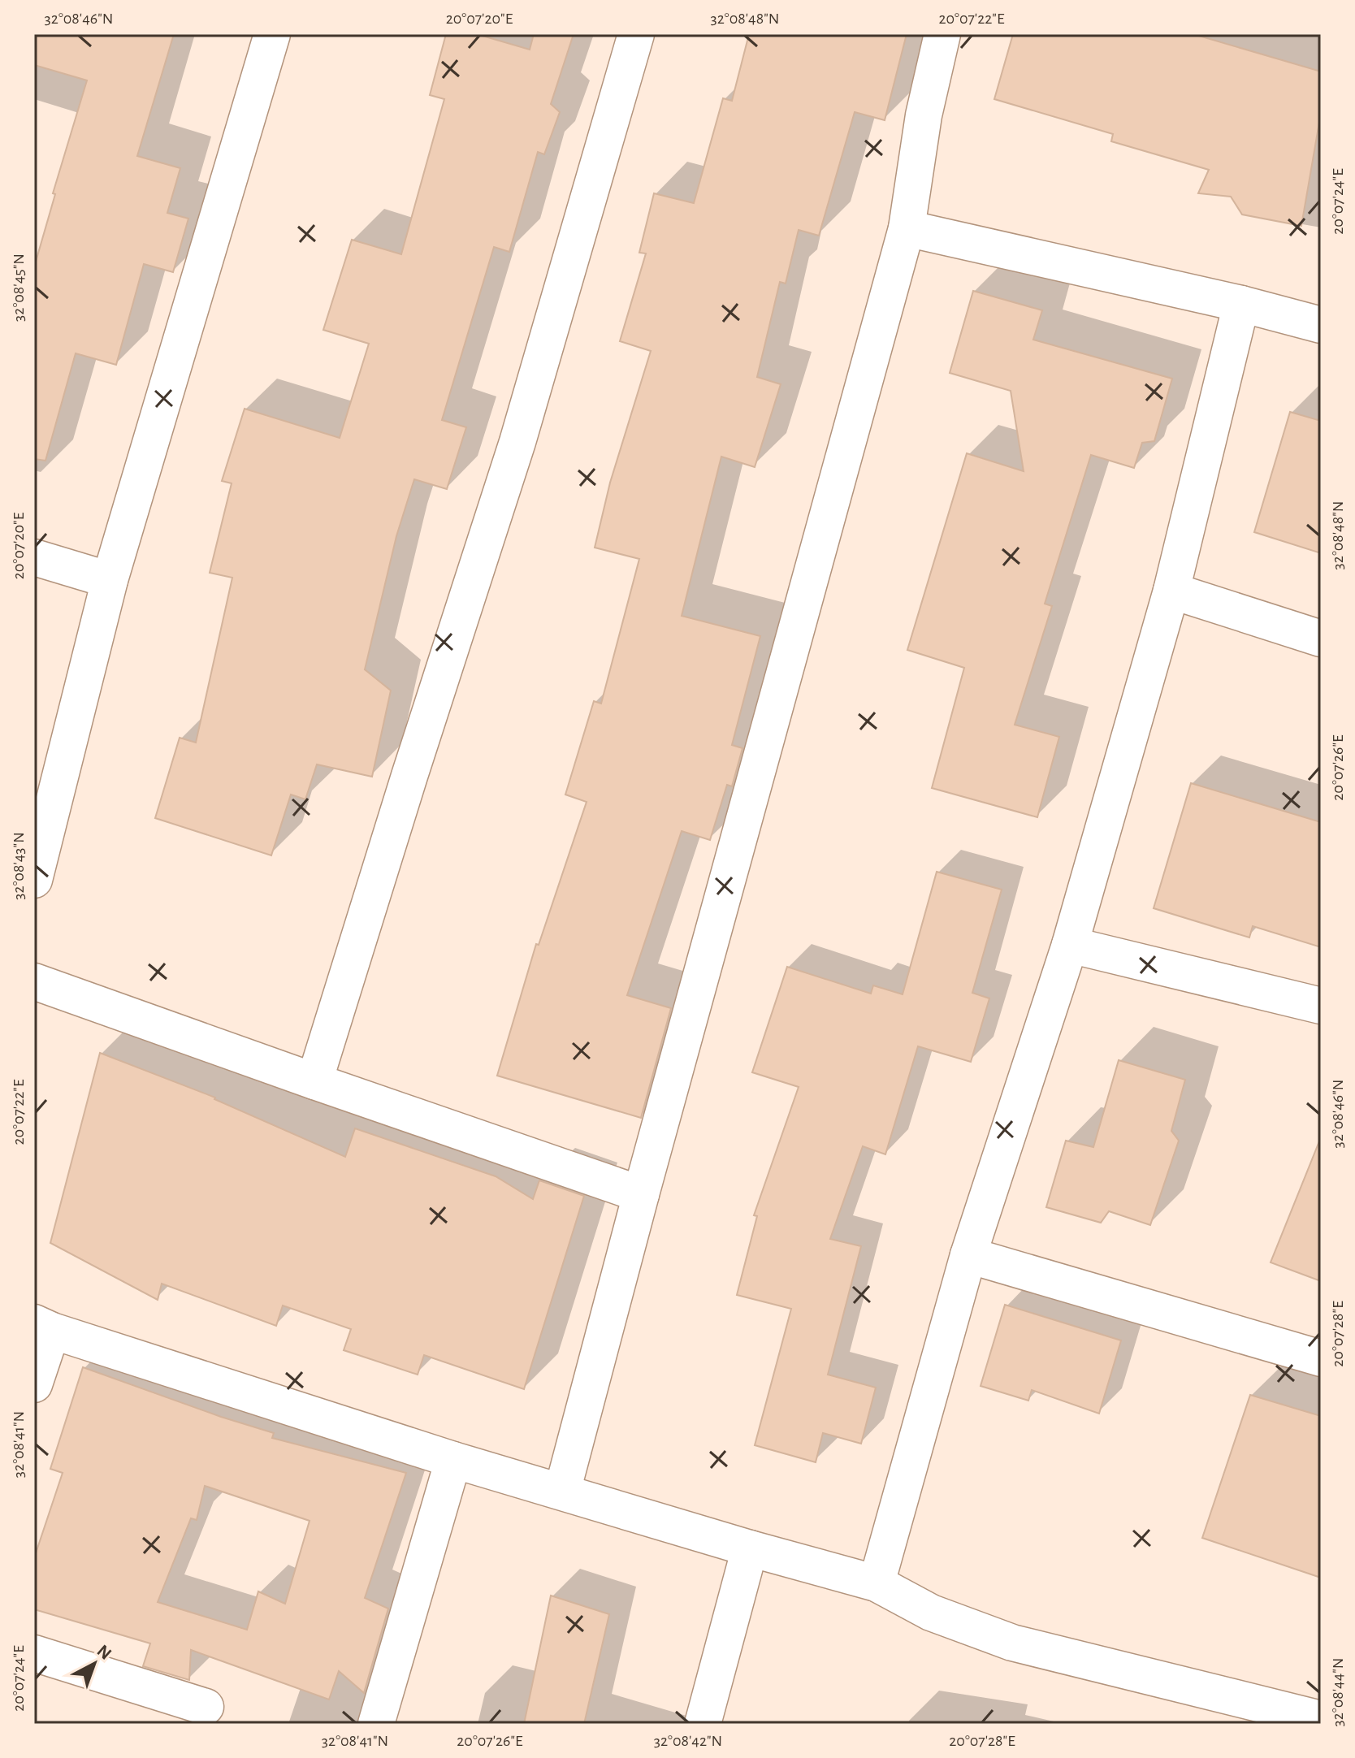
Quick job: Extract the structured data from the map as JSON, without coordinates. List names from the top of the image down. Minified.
{"north":"top right","coordinates":["32°08'46\"N","20°07'20\"E","32°08'48\"N","20°07'22\"E","20°07'24\"E","32°08'45\"N","20°07'26\"E","32°08'43\"N","20°07'28\"E","32°08'41\"N","32°08'44\"N","32°08'42\"N"]}
